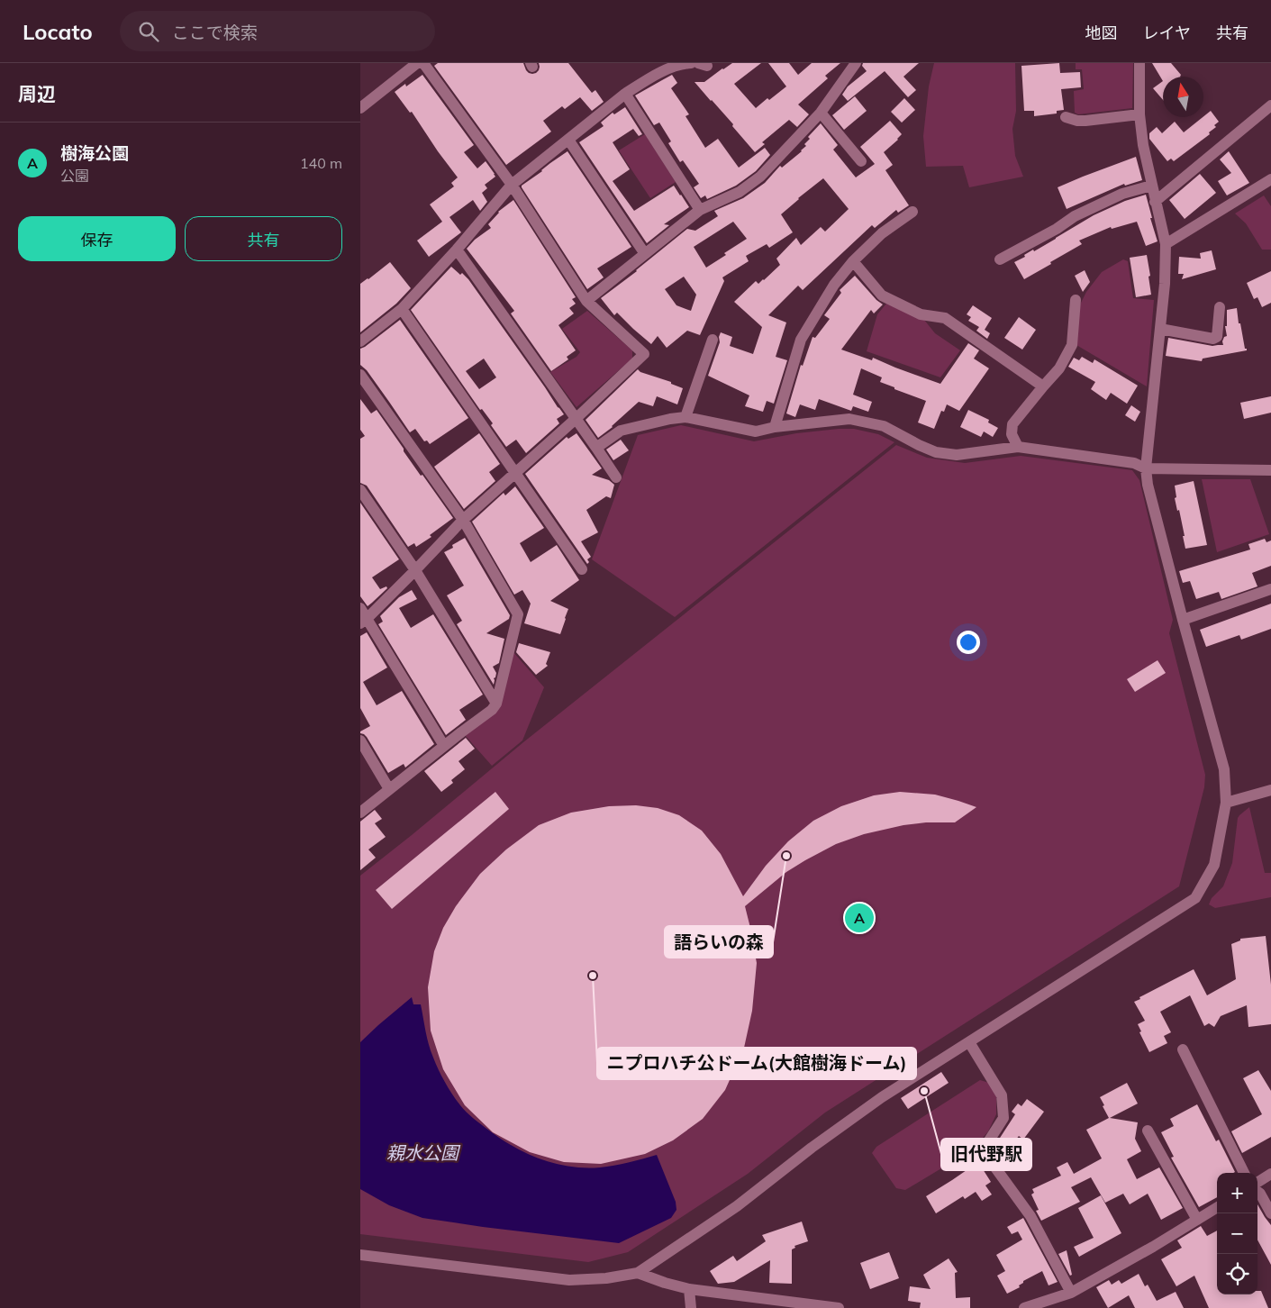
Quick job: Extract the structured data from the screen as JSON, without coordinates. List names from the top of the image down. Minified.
{"water":["親水公園"],"places":["語らいの森","ニプロハチ公ドーム(大館樹海ドーム)","旧代野駅"],"north":"top","page":{"header":"Locato","search":"ここで検索","nav":["地図","レイヤ","共有"],"heading":"周辺","list":[{"mark":"A","name":"樹海公園","note":"公園","value":"140 m"}],"buttons":["保存","共有"],"pins":"A","map_buttons":["+","−"]}}
